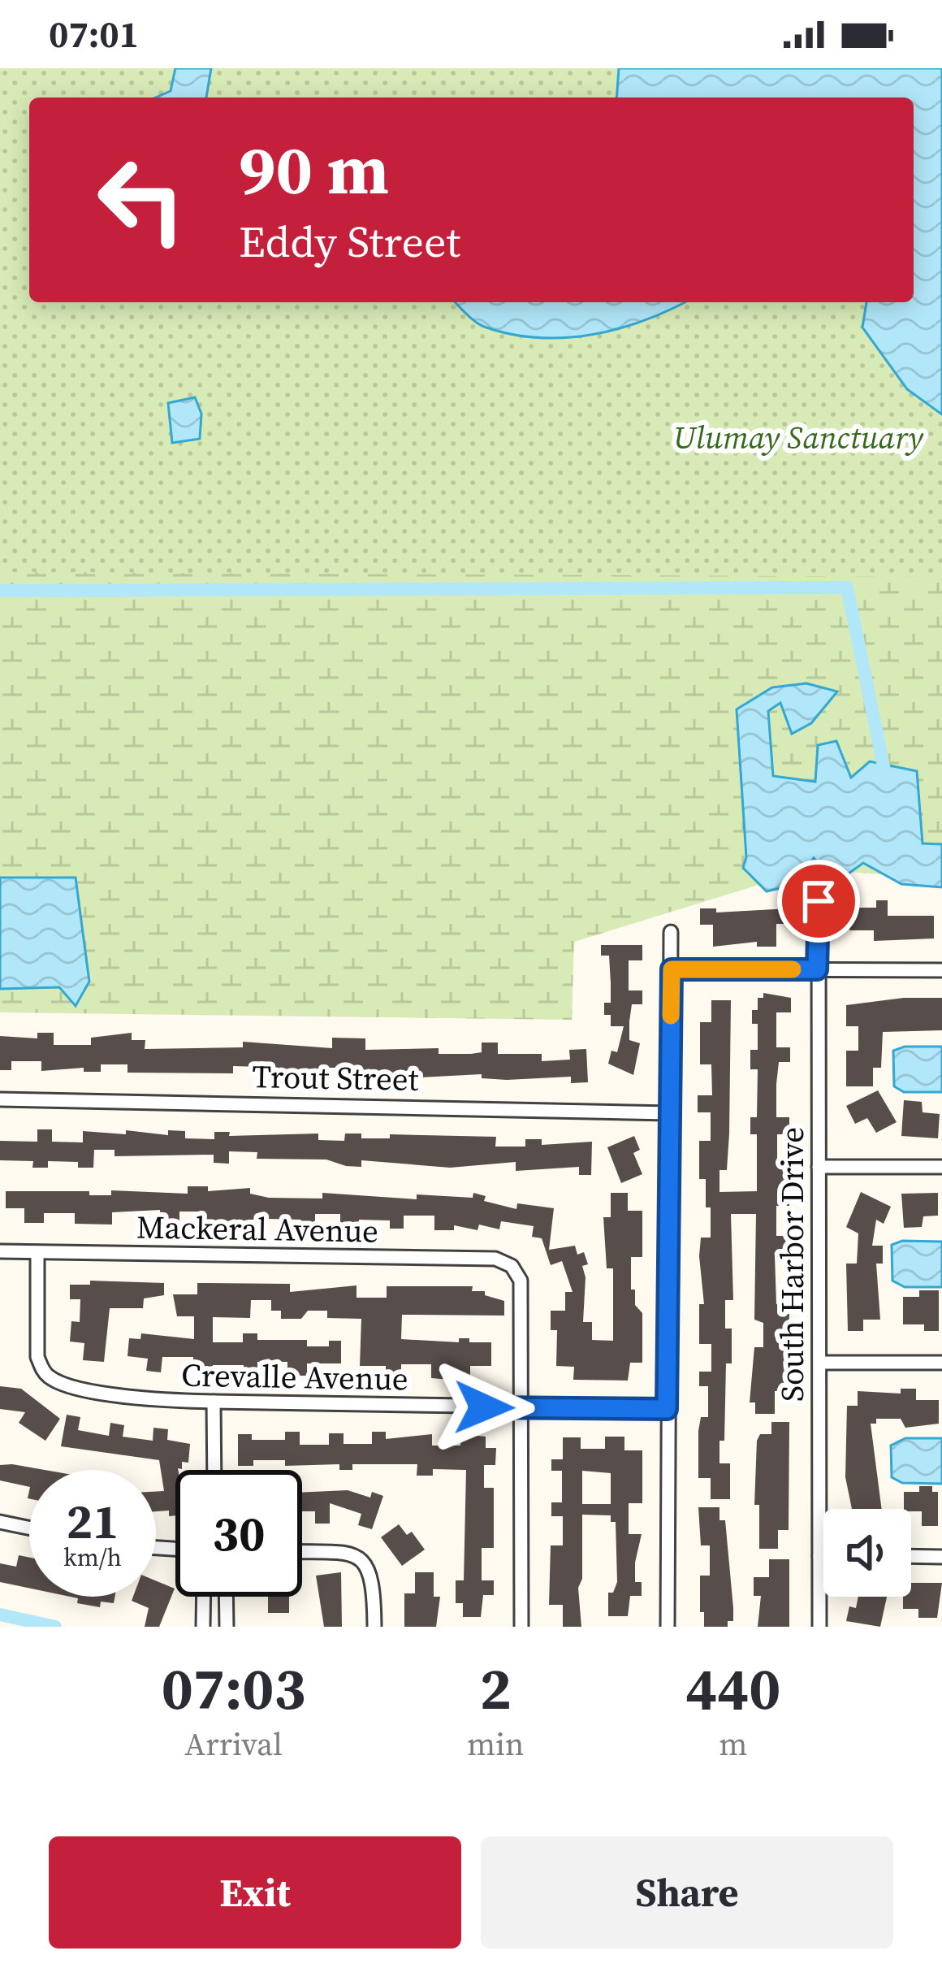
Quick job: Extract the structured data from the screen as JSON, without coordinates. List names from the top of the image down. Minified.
{"streets":{"street":["Trout Street","Mackeral Avenue","South Harbor Drive","Crevalle Avenue"]},"crossings":[["Mackeral Avenue","Crevalle Avenue"]],"parks":["Ulumay Sanctuary"],"page":{"status":"07:01","turn":["90 m","Eddy Street"],"speed":"21 km/h","limit":"30","eta":["07:03","Arrival","2","min","440","m"],"buttons":["Exit","Share"]}}
